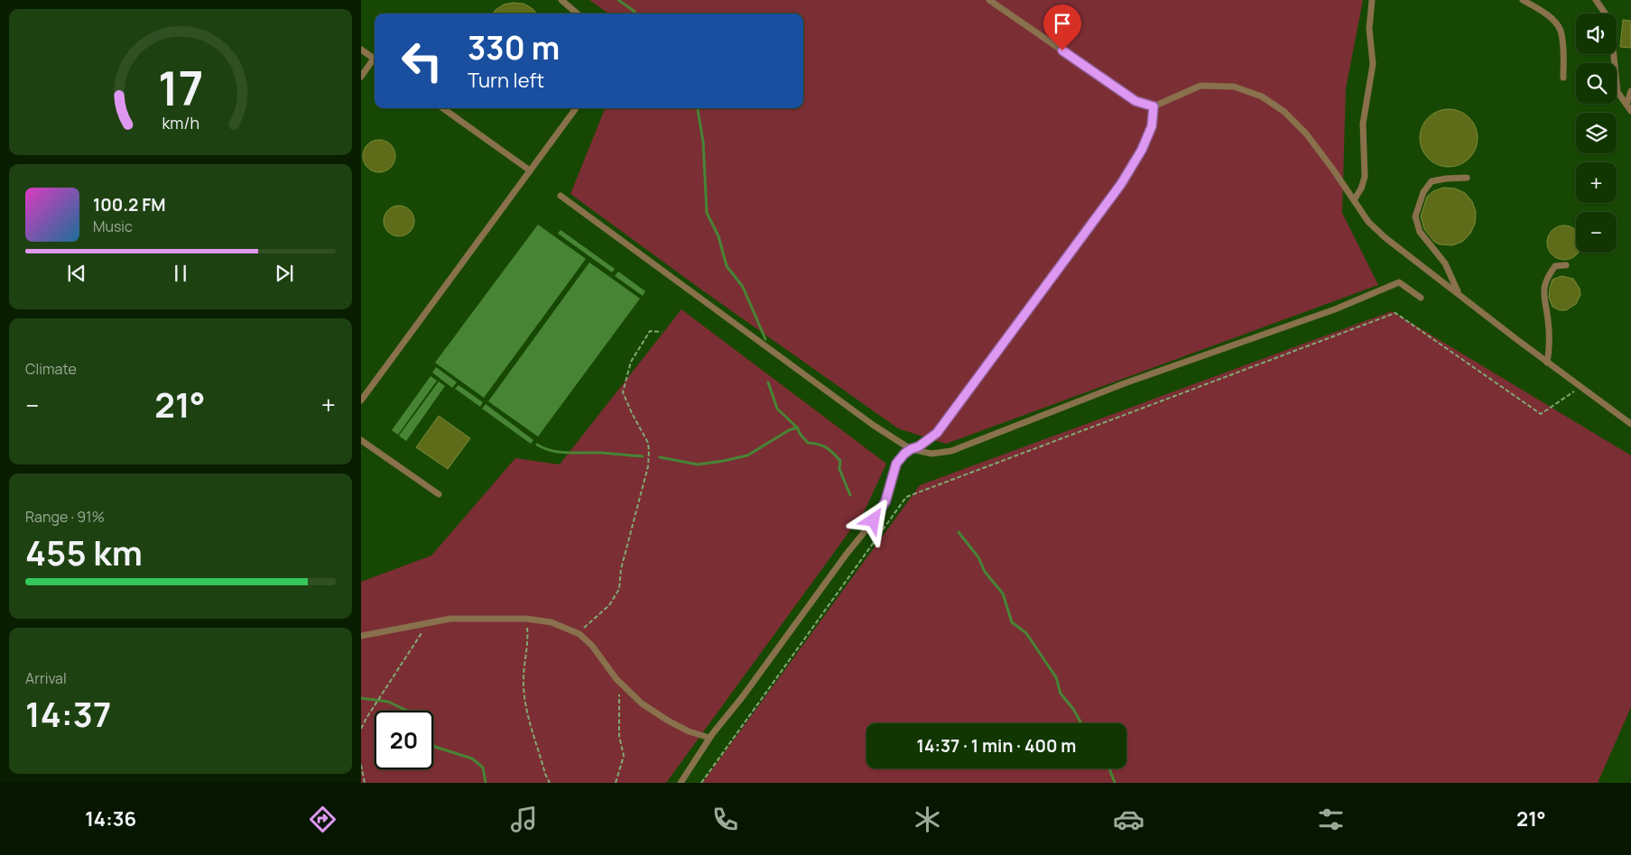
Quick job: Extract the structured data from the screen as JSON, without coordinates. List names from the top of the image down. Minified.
{"page":{"map_buttons":["+","−"],"turn":["330 m","Turn left"],"song":["100.2 FM","Music"],"tile":["Climate",["Range · 91%","455 km"],["Arrival","14:37"]],"heat":["−","21°","+"],"limit":"20","trip":"14:37 · 1 min · 400 m","tabs":["14:36","21°"],"gauge":["17","km/h"]}}
